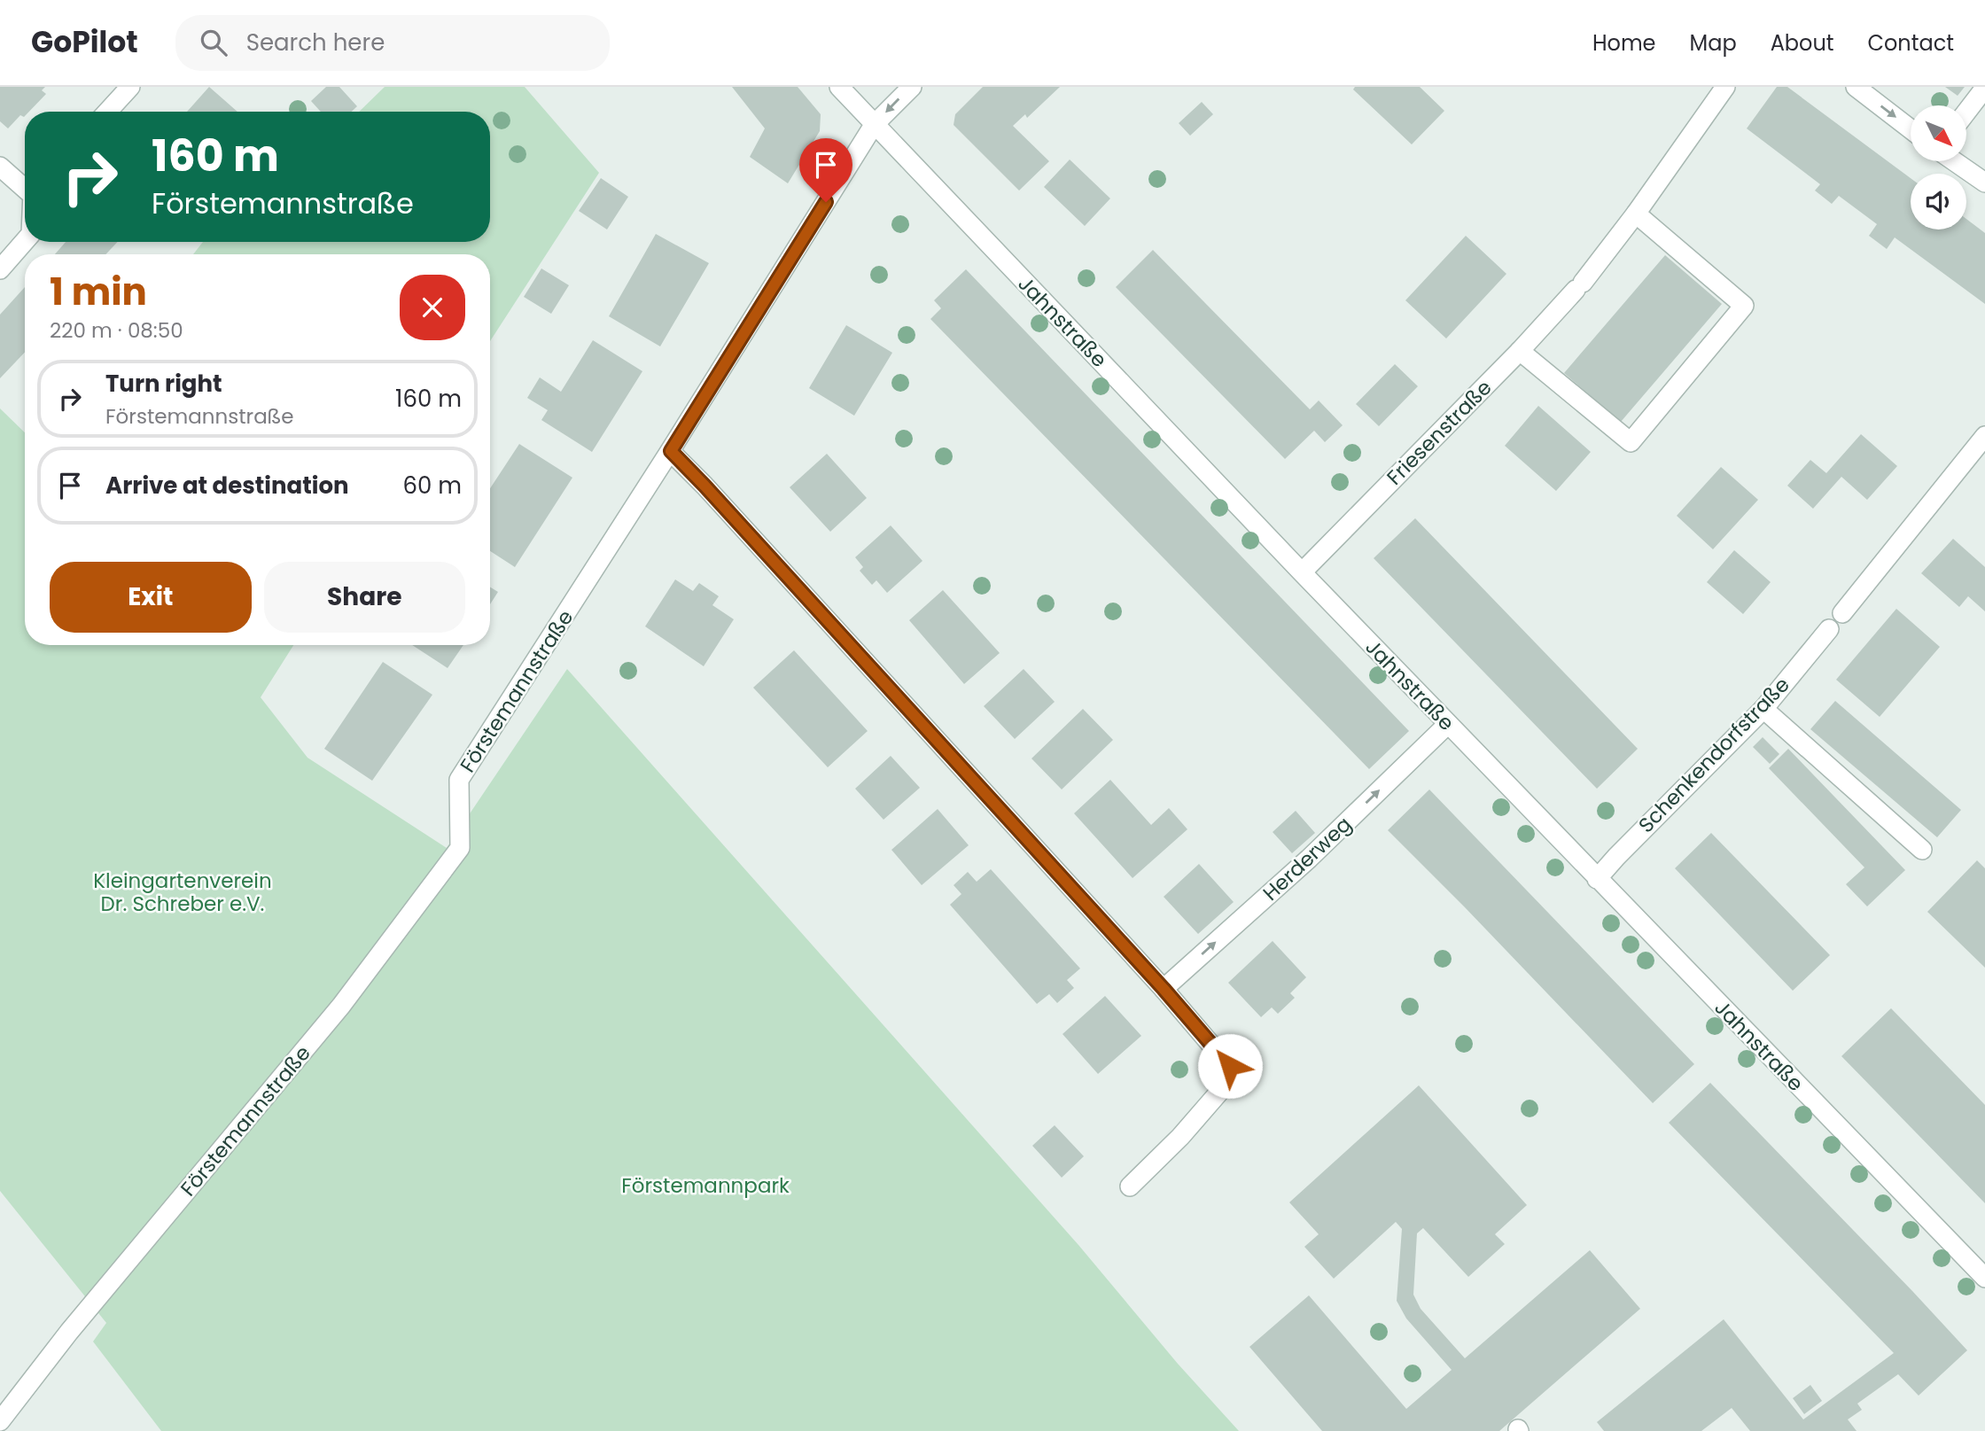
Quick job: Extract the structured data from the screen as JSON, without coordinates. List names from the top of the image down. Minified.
{"streets":{"street":["Jahnstraße","Friesenstraße","Förstemannstraße","Schenkendorfstraße","Herderweg"]},"crossings":[["Jahnstraße","Friesenstraße"],["Jahnstraße","Förstemannstraße"],["Jahnstraße","Schenkendorfstraße"],["Jahnstraße","Herderweg"]],"one_way":["Herderweg"],"parks":["Kleingartenverein Dr. Schreber e.V.","Förstemannpark"],"north":"bottom right","page":{"header":"GoPilot","search":"Search here","nav":["Home","Map","About","Contact"],"turn":["160 m","Förstemannstraße"],"heading":["1 min","220 m · 08:50"],"list":[{"name":"Turn right","note":"Förstemannstraße","value":"160 m"},{"name":"Arrive at destination","value":"60 m"}],"buttons":["Exit","Share"]}}
